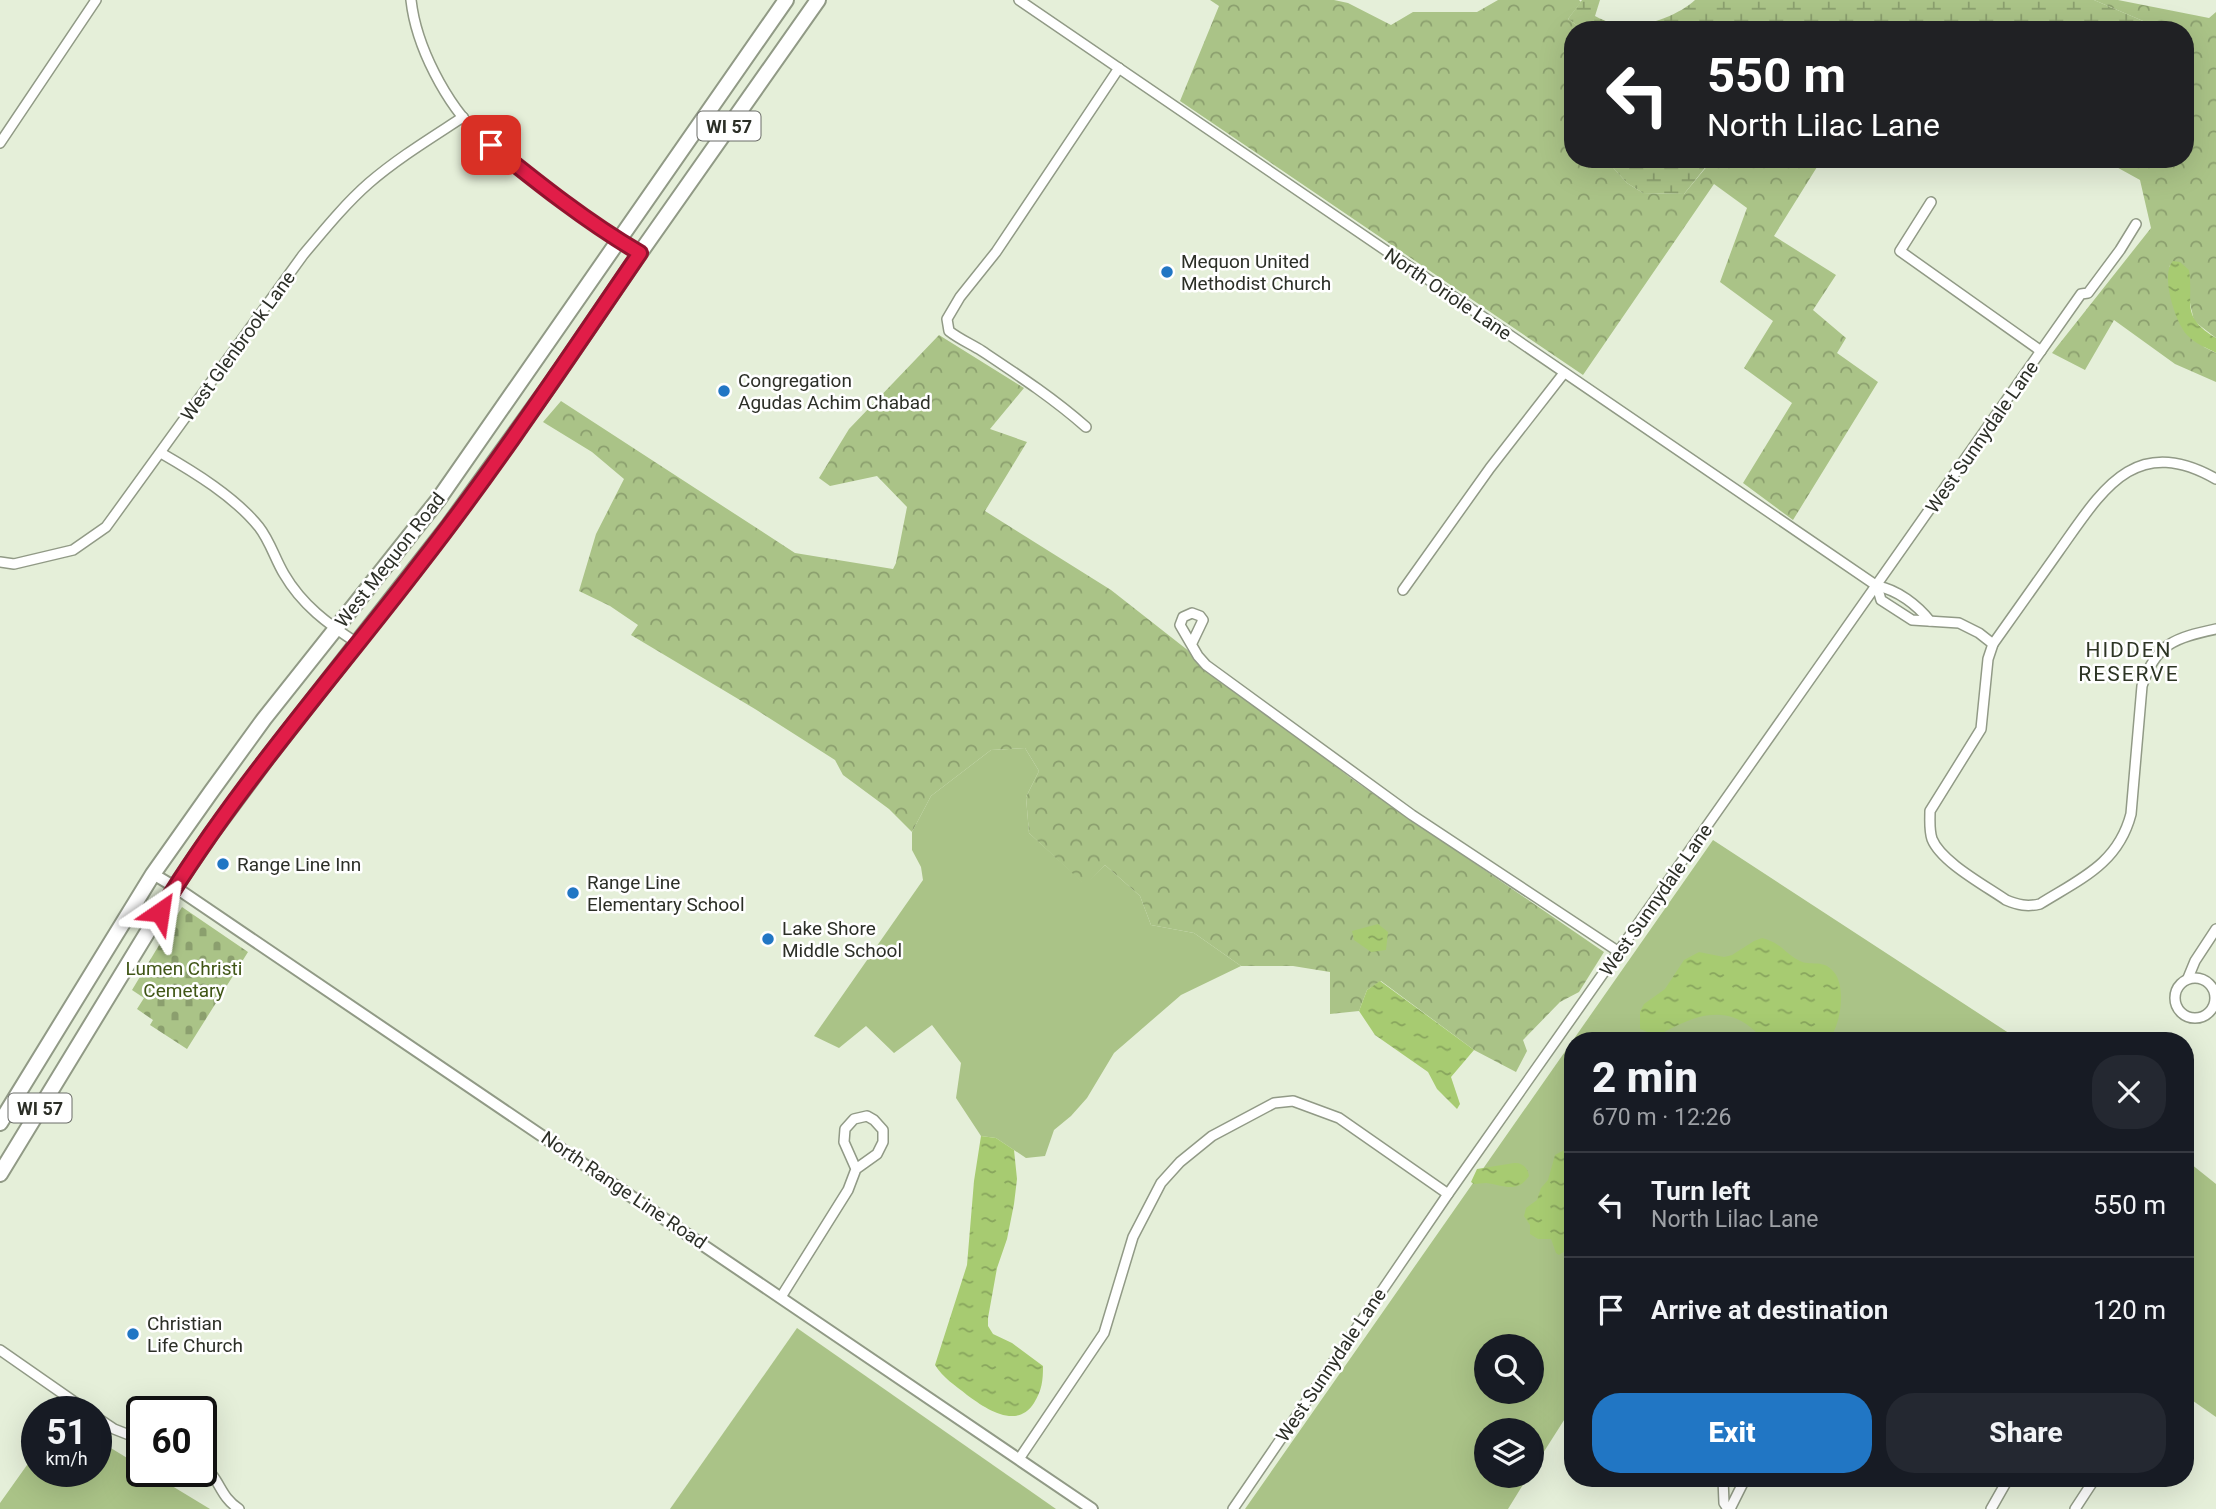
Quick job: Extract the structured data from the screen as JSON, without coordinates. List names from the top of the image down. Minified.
{"streets":{"main road":["WI 57","West Mequon Road"],"street":["North Oriole Lane","West Glenbrook Lane","West Sunnydale Lane","North Range Line Road"]},"crossings":[["North Oriole Lane","West Sunnydale Lane"],["West Mequon Road","North Range Line Road"]],"districts":["HIDDEN RESERVE"],"parks":["Lumen Christi Cemetary"],"places":["Mequon United Methodist Church","Congregation Agudas Achim Chabad","Range Line Inn","Range Line Elementary School","Lake Shore Middle School","Christian Life Church"],"page":{"turn":["550 m","North Lilac Lane"],"heading":["2 min","670 m · 12:26"],"list":[{"name":"Turn left","note":"North Lilac Lane","value":"550 m"},{"name":"Arrive at destination","value":"120 m"}],"buttons":["Exit","Share"],"speed":"51 km/h","limit":"60"}}
